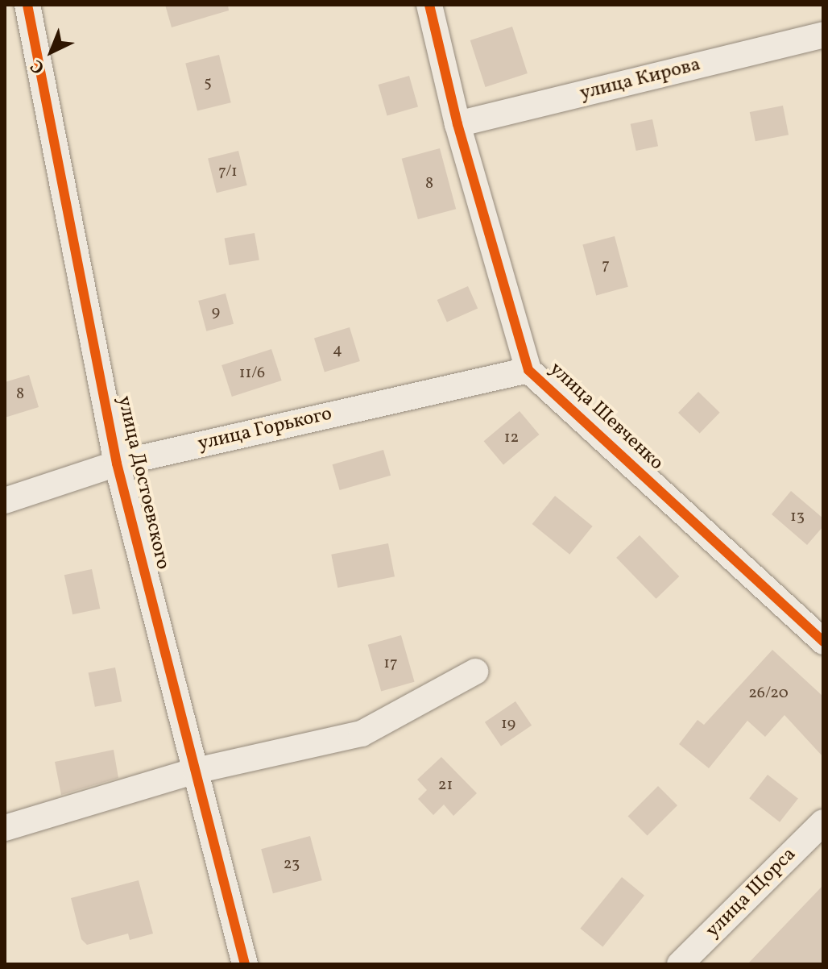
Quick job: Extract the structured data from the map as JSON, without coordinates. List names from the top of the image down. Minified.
{"streets":{"street":["улица Кирова","улица Шевченко","улица Горького","улица Достоевского","улица Щорса"]},"crossings":[["улица Кирова","улица Шевченко"],["улица Шевченко","улица Горького"],["улица Горького","улица Достоевского"]],"house_numbers":["5","7/1","8","7","9","4","11/6","8","12","13","17","26/20","19","21","23"],"north":"bottom left"}
